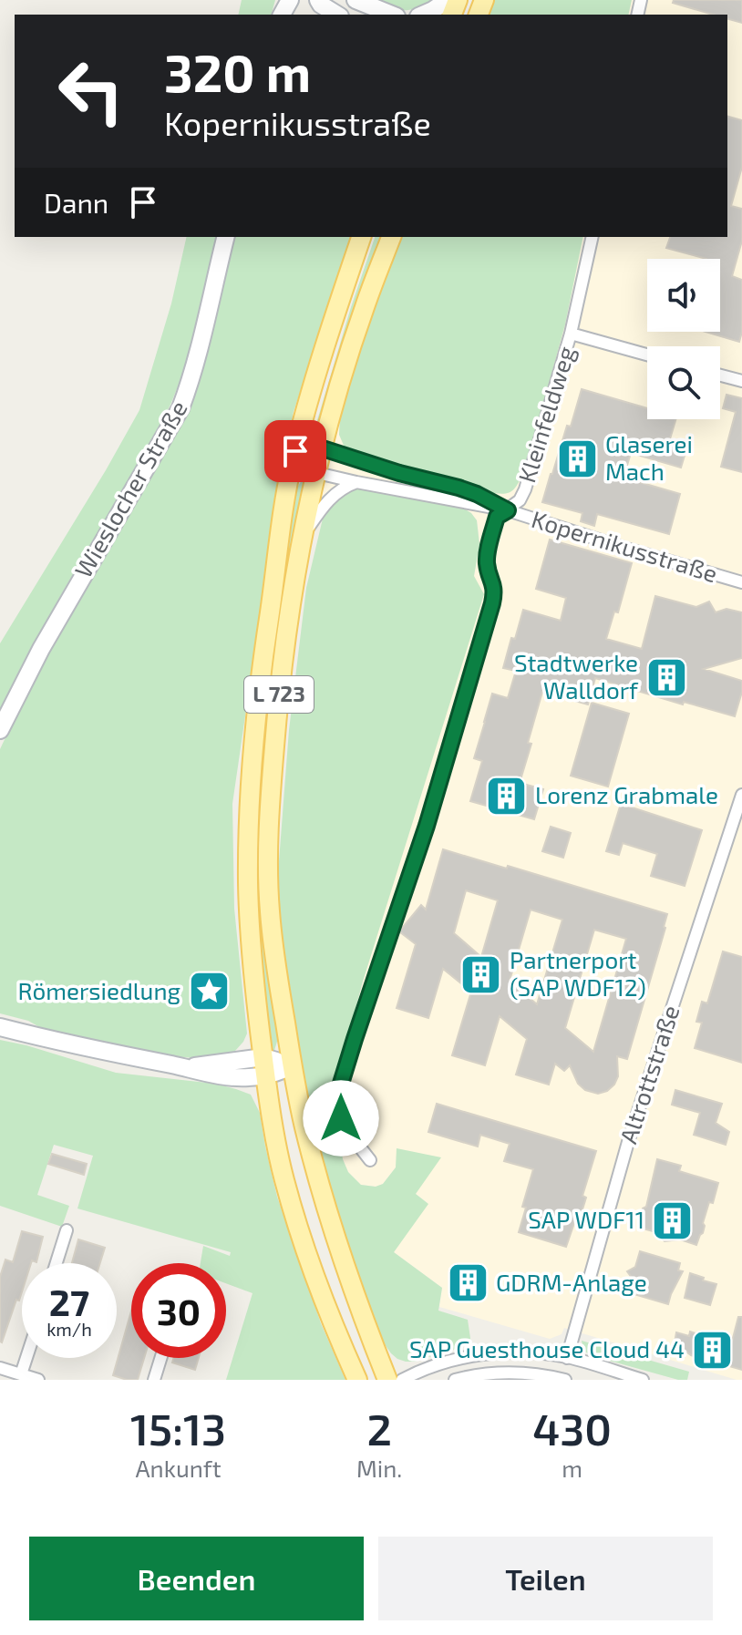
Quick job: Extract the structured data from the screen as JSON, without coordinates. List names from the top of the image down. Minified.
{"streets":{"main road":["L 723"],"street":["Kleinfeldweg","Wieslocher Straße","Kopernikusstraße","Altrottstraße"]},"crossings":[["Kleinfeldweg","Kopernikusstraße"],["Kopernikusstraße","L 723"]],"places":{"building":["Glaserei Mach","Stadtwerke Walldorf","Lorenz Grabmale","Partnerport (SAP WDF12)","SAP WDF11","GDRM-Anlage","SAP Guesthouse Cloud 44"],"place":["Römersiedlung"]},"page":{"turn":["320 m","Kopernikusstraße"],"then":"Dann","speed":"27 km/h","limit":"30","eta":["15:13","Ankunft","2","Min.","430","m"],"buttons":["Beenden","Teilen"]}}
